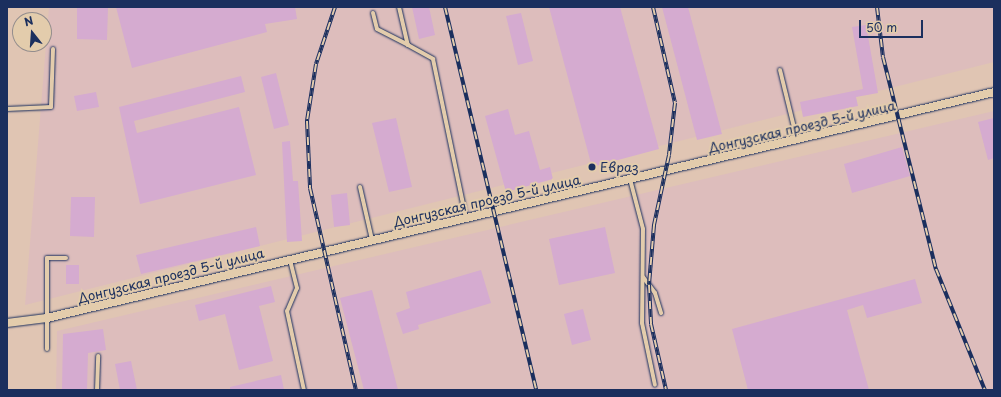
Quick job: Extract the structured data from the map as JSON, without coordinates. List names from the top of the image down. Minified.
{"streets":{"street":["Донгузская проезд 5-й улица"]},"places":["Евраз"],"scale_bar":"50 m","north":"top"}
